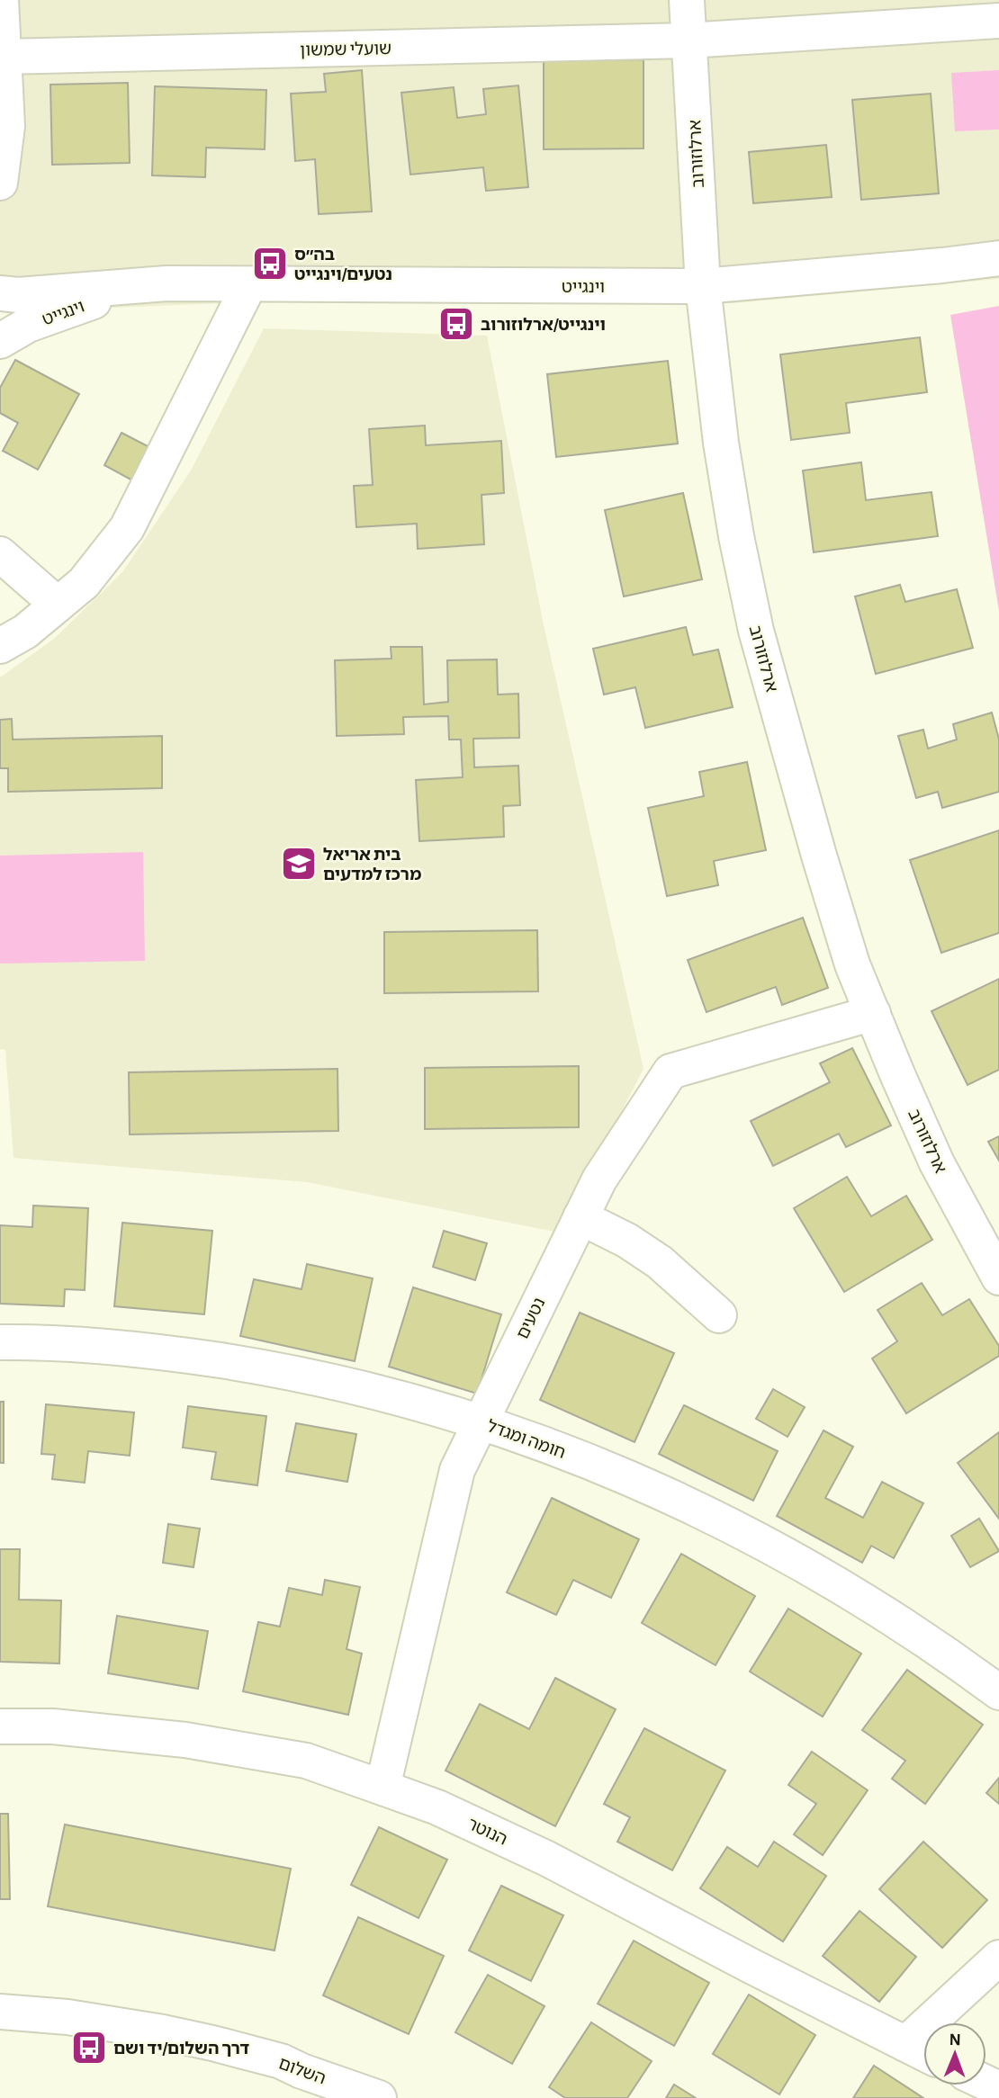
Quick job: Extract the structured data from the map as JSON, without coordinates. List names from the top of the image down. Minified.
{"streets":{"street":["שועלי שמשון","ארלוזורוב","וינגייט","נטעים","חומה ומגדל","הנוטר","השלום"]},"crossings":[["שועלי שמשון","ארלוזורוב"],["ארלוזורוב","וינגייט"],["ארלוזורוב","נטעים"],["נטעים","חומה ומגדל"],["נטעים","הנוטר"]],"places":{"bus stop":["בה״ס נטעים/וינגייט","וינגייט/ארלוזורוב","דרך השלום/יד ושם"],"school or university":["בית אריאל מרכז למדעים"]},"north":"top"}
